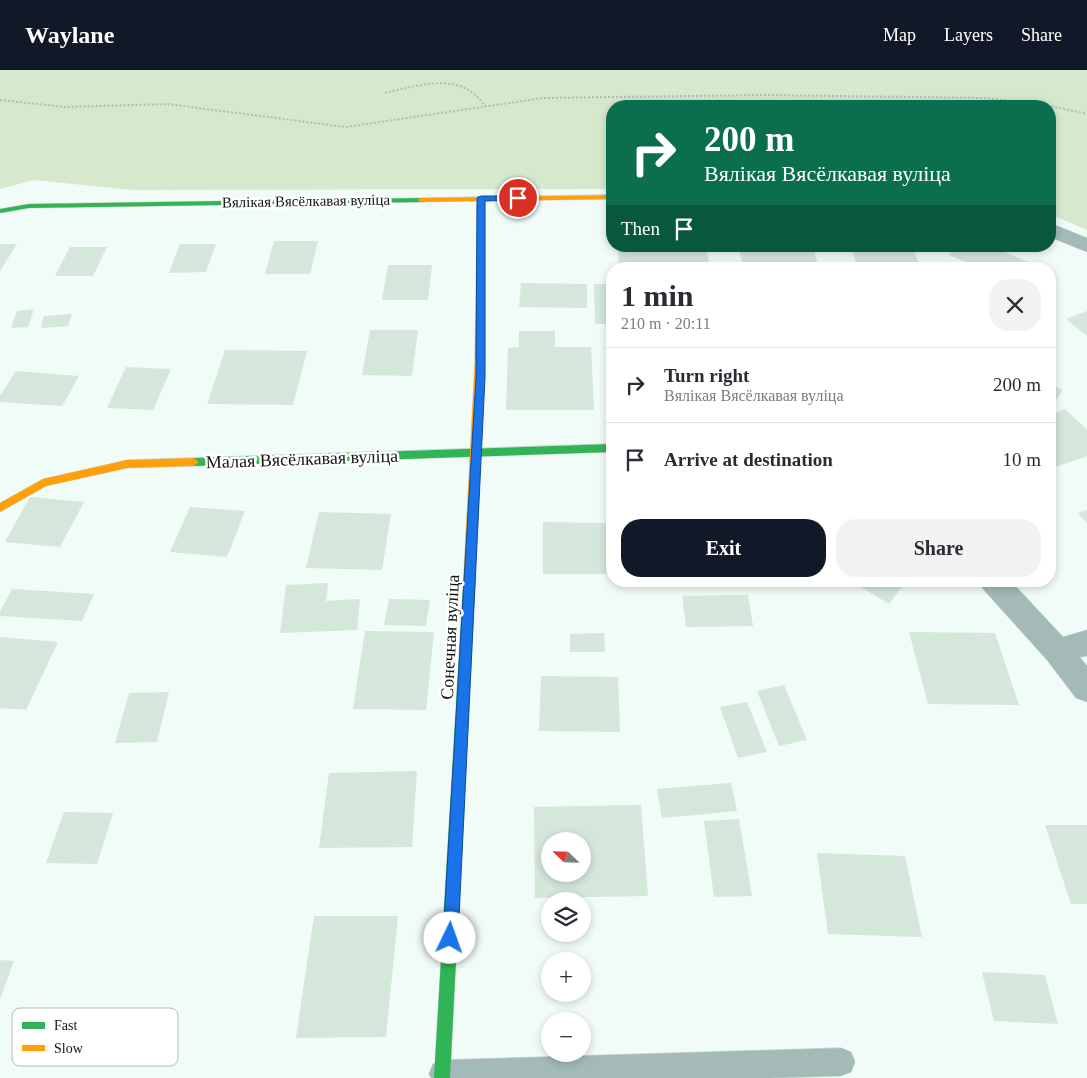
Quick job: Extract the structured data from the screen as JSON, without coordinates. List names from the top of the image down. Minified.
{"streets":{"street":["Вялікая Вясёлкавая вуліца","Малая Вясёлкавая вуліца","Сонечная вуліца"]},"crossings":[["Вялікая Вясёлкавая вуліца","Сонечная вуліца"],["Малая Вясёлкавая вуліца","Сонечная вуліца"]],"legend":["Fast","Slow"],"north":"top left","page":{"header":"Waylane","nav":["Map","Layers","Share"],"turn":["200 m","Вялікая Вясёлкавая вуліца"],"then":"Then","heading":["1 min","210 m · 20:11"],"list":[{"name":"Turn right","note":"Вялікая Вясёлкавая вуліца","value":"200 m"},{"name":"Arrive at destination","value":"10 m"}],"buttons":["Exit","Share"],"map_buttons":["+","−"]}}
